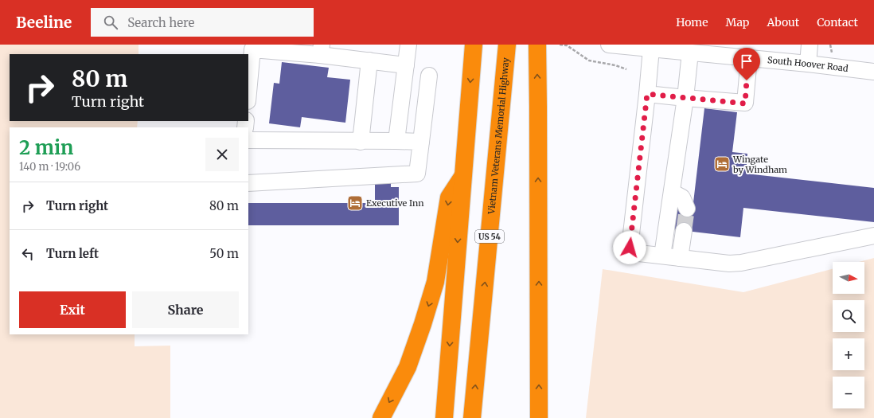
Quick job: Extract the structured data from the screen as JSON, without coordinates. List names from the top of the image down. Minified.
{"streets":{"highway":["Vietnam Veterans Memorial Highway","US 54"],"street":["South Hoover Road"]},"places":{"hotel":["Wingate by Windham","Executive Inn"]},"north":"right","page":{"header":"Beeline","search":"Search here","nav":["Home","Map","About","Contact"],"turn":["80 m","Turn right"],"heading":["2 min","140 m · 19:06"],"list":[{"name":"Turn right","value":"80 m"},{"name":"Turn left","value":"50 m"}],"map_buttons":["+","−"],"buttons":["Exit","Share"]}}
